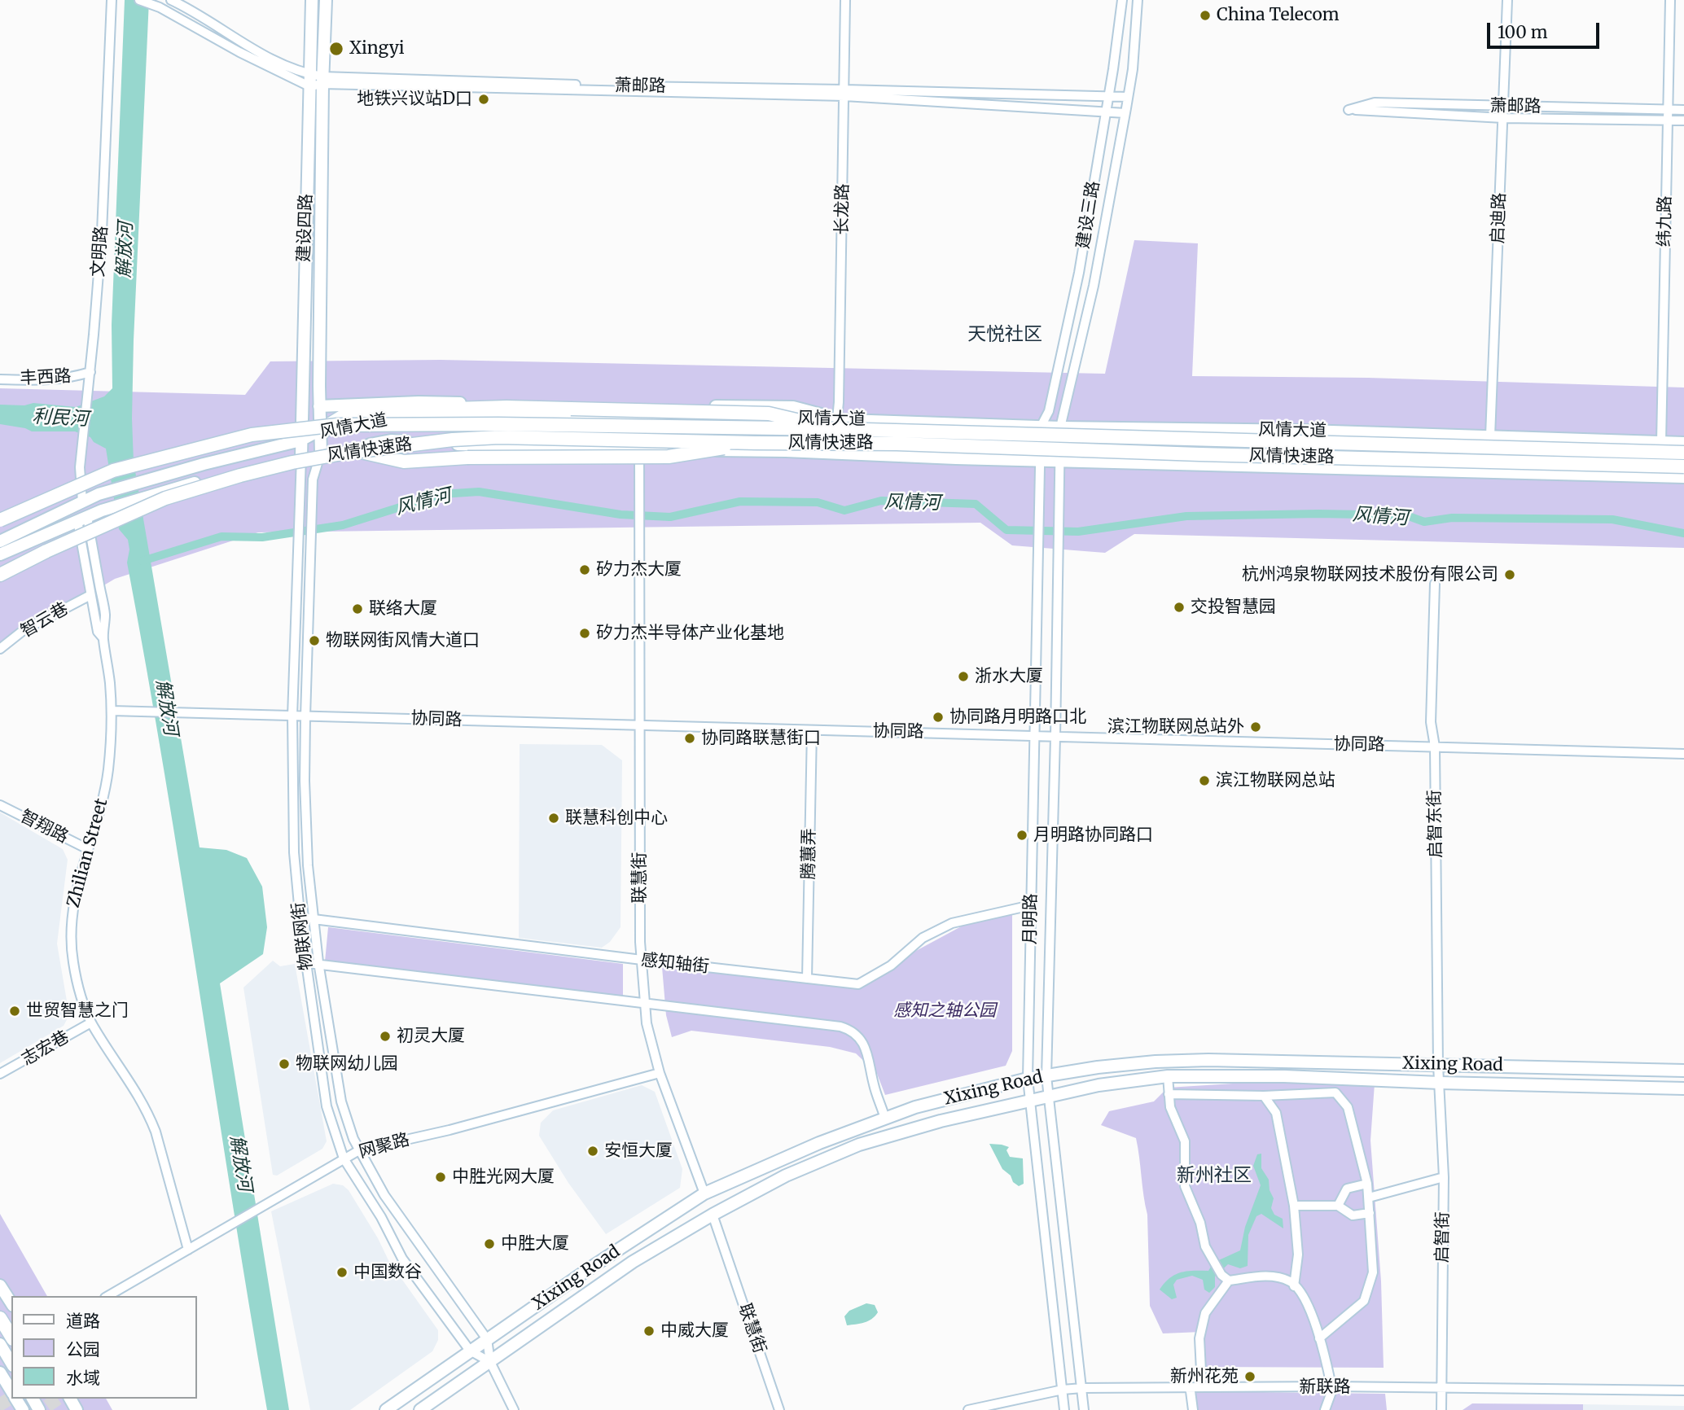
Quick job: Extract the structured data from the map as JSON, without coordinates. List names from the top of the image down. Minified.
{"streets":{"highway":["风情快速路"],"main road":["建设四路","风情大道","Xixing Road"],"street":["萧邮路","长龙路","建设三路","启迪路","纬九路","文明路","丰西路","智云巷","协同路","启智东街","智翔路","Zhilian Street","腾蕙弄","联慧街","月明路","物联网街","感知轴街","志宏巷","网聚路","启智街","新联路"]},"crossings":[["萧邮路","长龙路"],["萧邮路","建设三路"],["萧邮路","启迪路"],["萧邮路","纬九路"],["萧邮路","建设四路"],["长龙路","风情大道"],["长龙路","风情快速路"],["建设三路","风情大道"],["建设三路","月明路"],["启迪路","风情大道"],["纬九路","风情大道"],["建设四路","风情大道"],["建设四路","物联网街"],["文明路","丰西路"],["文明路","风情大道"],["风情大道","风情快速路"],["风情大道","Zhilian Street"],["风情大道","联慧街"],["风情大道","月明路"],["风情大道","物联网街"],["智云巷","Zhilian Street"],["协同路","启智东街"],["协同路","Zhilian Street"],["协同路","腾蕙弄"],["协同路","联慧街"],["协同路","月明路"],["协同路","物联网街"],["启智东街","Xixing Road"],["启智东街","启智街"],["智翔路","Zhilian Street"],["Zhilian Street","志宏巷"],["Zhilian Street","网聚路"],["腾蕙弄","感知轴街"],["联慧街","感知轴街"],["联慧街","Xixing Road"],["联慧街","网聚路"],["月明路","感知轴街"],["月明路","Xixing Road"],["月明路","新联路"],["物联网街","感知轴街"],["物联网街","Xixing Road"],["物联网街","网聚路"],["Xixing Road","启智街"],["启智街","新联路"]],"districts":["天悦社区","新州社区"],"water":["解放河","利民河","风情河"],"parks":["感知之轴公园"],"places":["China Telecom","Xingyi","地铁兴议站D口","矽力杰大厦","杭州鸿泉物联网技术股份有限公司","交投智慧园","联络大厦","矽力杰半导体产业化基地","物联网街风情大道口","浙水大厦","协同路月明路口北","滨江物联网总站外","协同路联慧街口","滨江物联网总站","联慧科创中心","月明路协同路口","世贸智慧之门","初灵大厦","物联网幼儿园","安恒大厦","中胜光网大厦","中胜大厦","中国数谷","中威大厦","新州花苑"],"legend":["道路","公园","水域"],"scale_bar":"100 m"}
